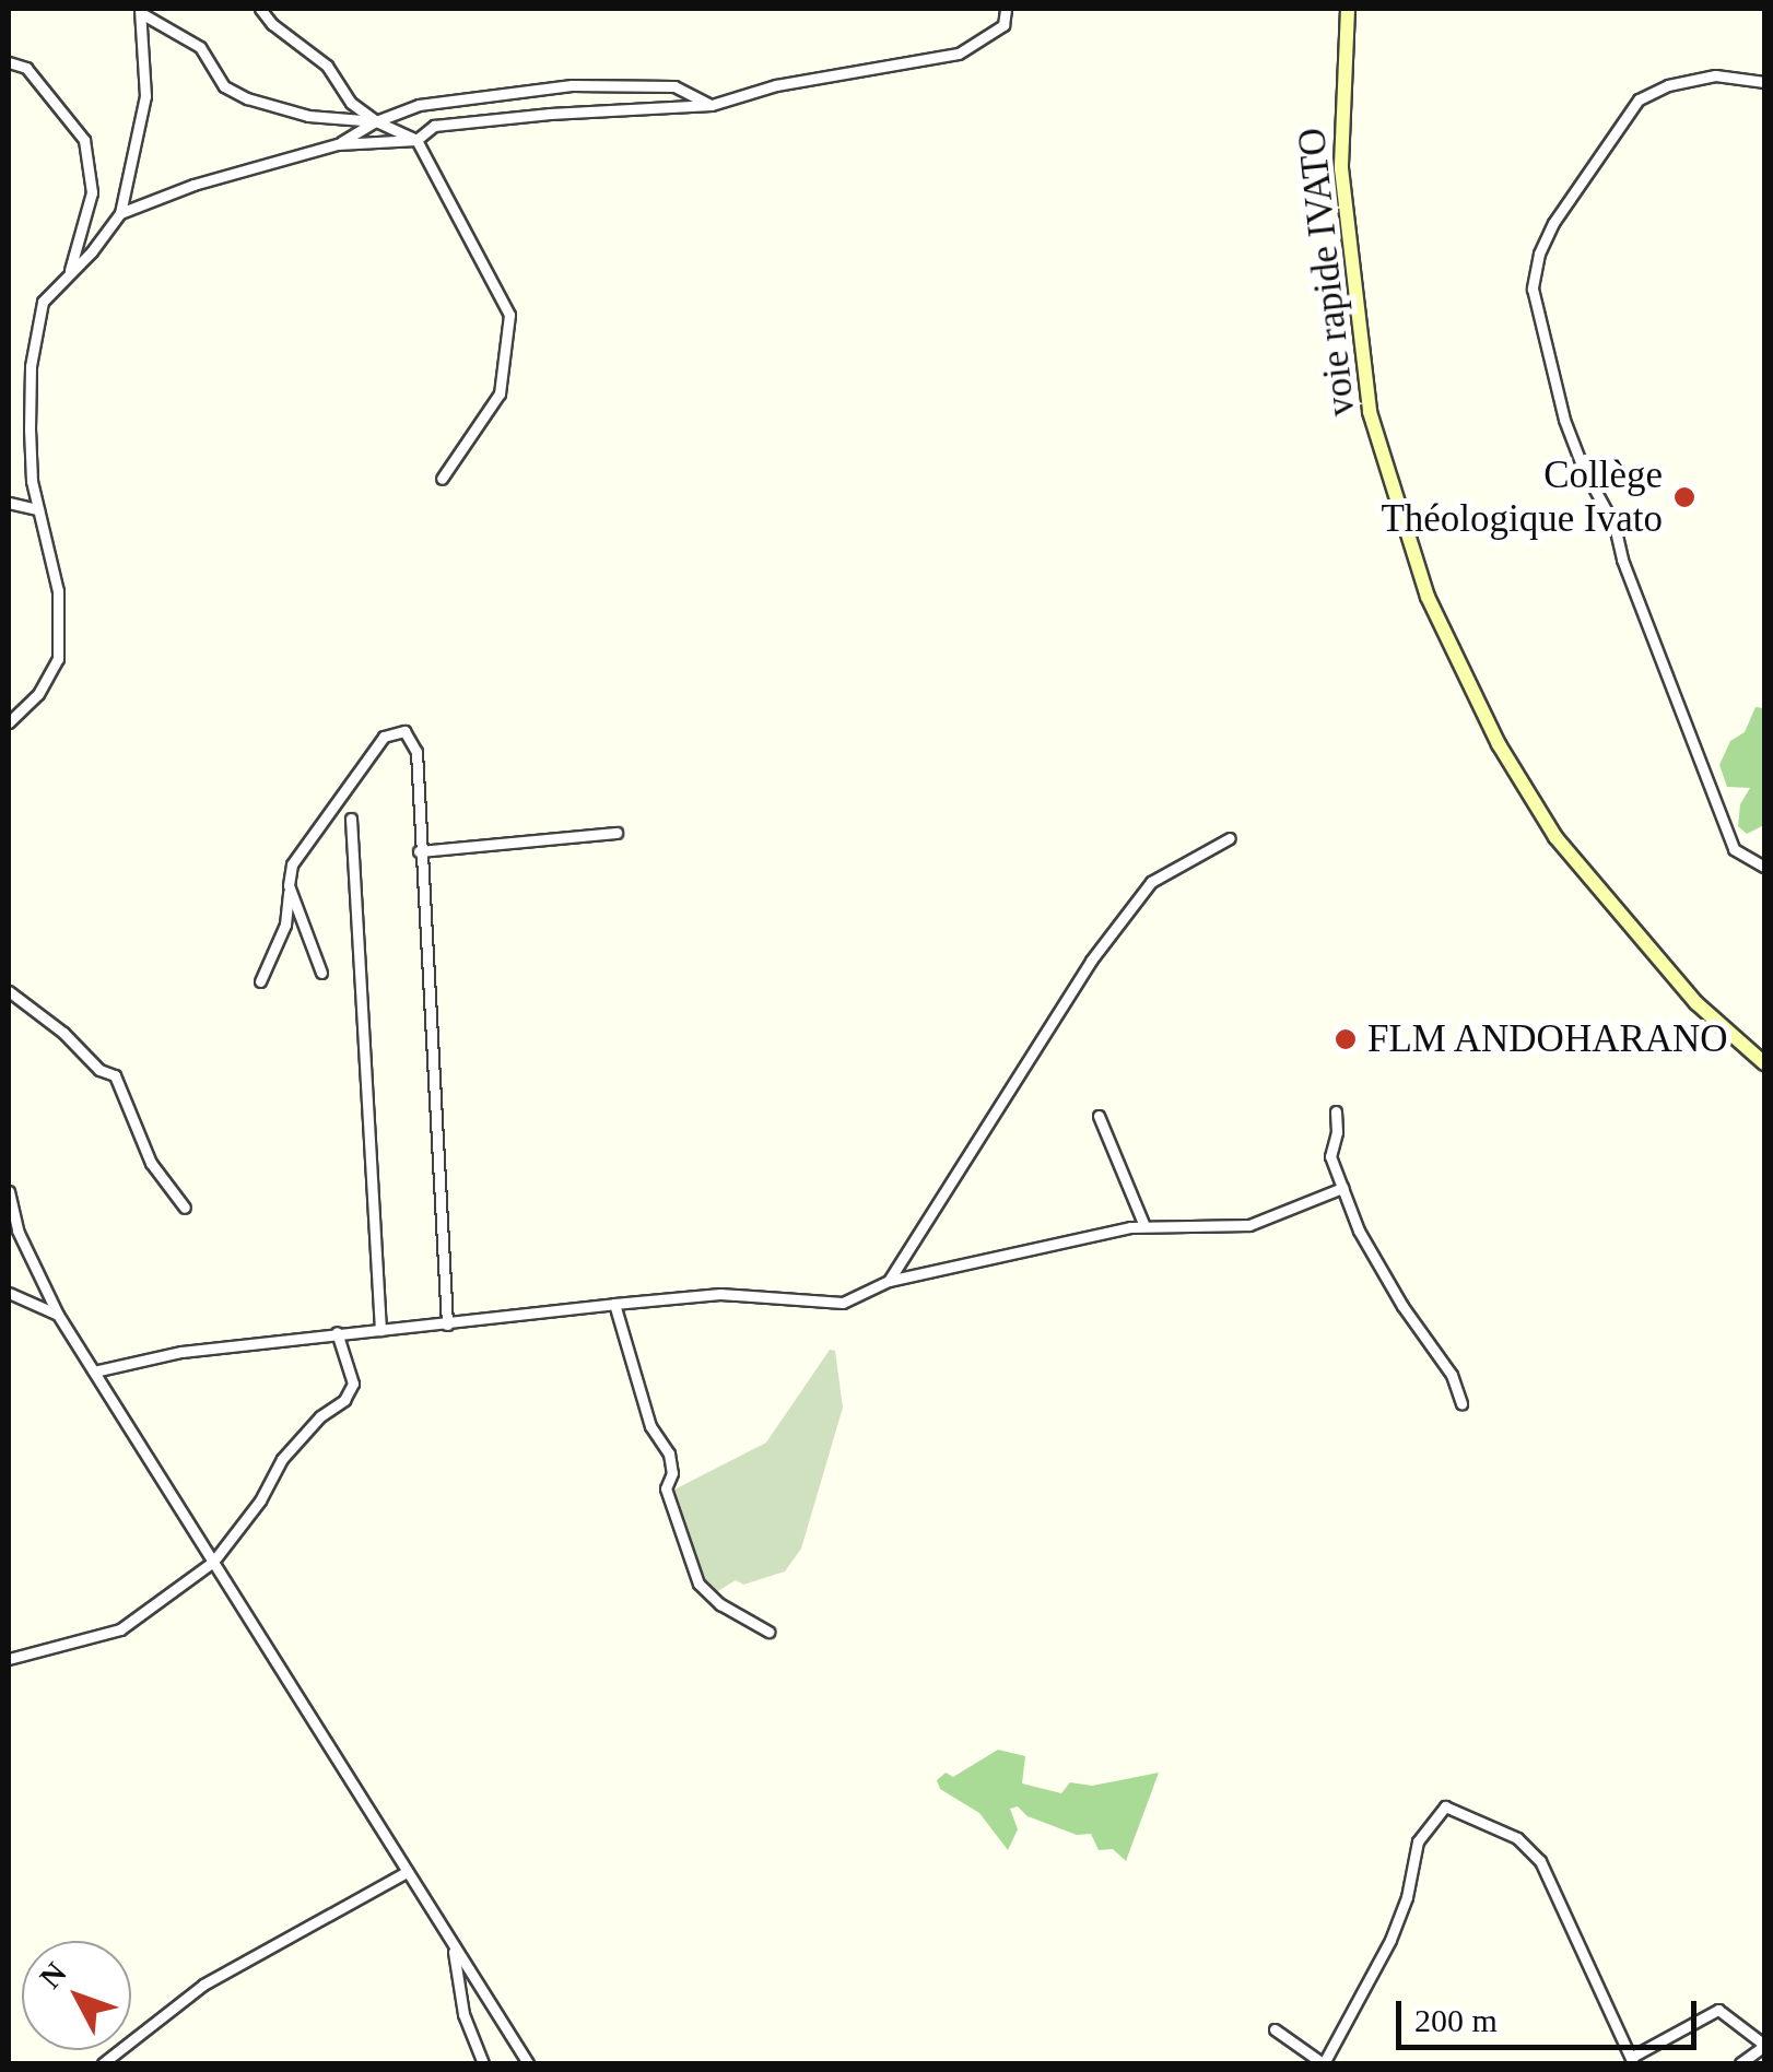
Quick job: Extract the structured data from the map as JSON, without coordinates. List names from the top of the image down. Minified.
{"streets":{"main road":["voie rapide IVATO"]},"places":["Collège Théologique Ivato","FLM ANDOHARANO"],"scale_bar":"200 m","north":"top left"}
